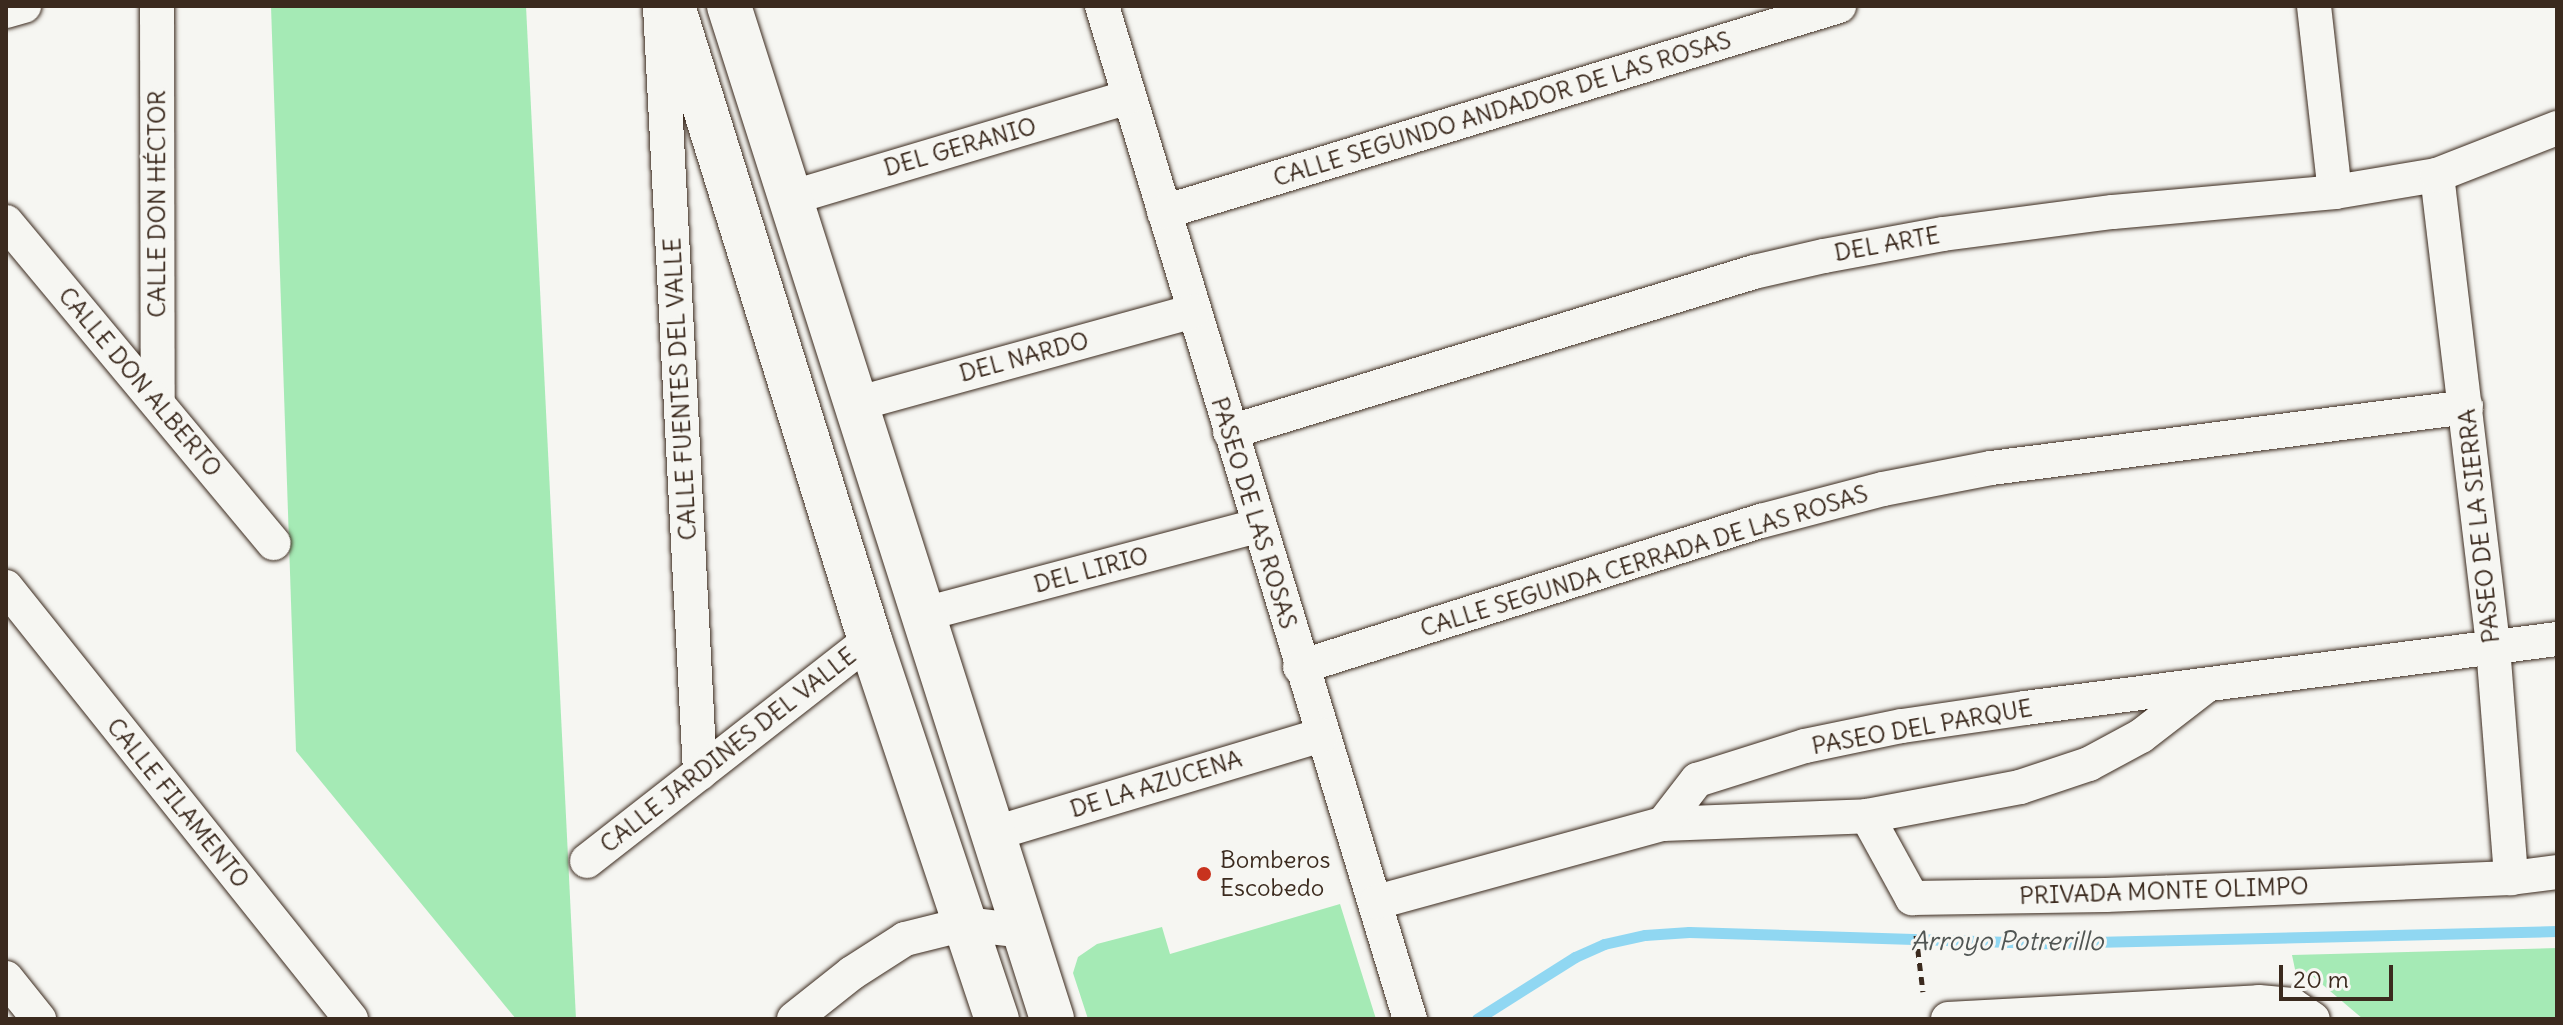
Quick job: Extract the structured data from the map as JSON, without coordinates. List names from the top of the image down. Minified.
{"streets":{"street":["CALLE SEGUNDO ANDADOR DE LAS ROSAS","DEL GERANIO","CALLE DON HÉCTOR","DEL ARTE","DEL NARDO","CALLE DON ALBERTO","CALLE FUENTES DEL VALLE","PASEO DE LAS ROSAS","PASEO DE LA SIERRA","CALLE SEGUNDA CERRADA DE LAS ROSAS","DEL LIRIO","PASEO DEL PARQUE","CALLE JARDINES DEL VALLE","DE LA AZUCENA","CALLE FILAMENTO","PRIVADA MONTE OLIMPO"]},"crossings":[["CALLE SEGUNDO ANDADOR DE LAS ROSAS","PASEO DE LAS ROSAS"],["DEL GERANIO","PASEO DE LAS ROSAS"],["CALLE DON HÉCTOR","CALLE DON ALBERTO"],["DEL ARTE","PASEO DE LAS ROSAS"],["DEL ARTE","PASEO DE LA SIERRA"],["DEL NARDO","PASEO DE LAS ROSAS"],["CALLE FUENTES DEL VALLE","CALLE JARDINES DEL VALLE"],["PASEO DE LAS ROSAS","CALLE SEGUNDA CERRADA DE LAS ROSAS"],["PASEO DE LAS ROSAS","DEL LIRIO"],["PASEO DE LAS ROSAS","DE LA AZUCENA"],["PASEO DE LA SIERRA","CALLE SEGUNDA CERRADA DE LAS ROSAS"],["PASEO DE LA SIERRA","PASEO DEL PARQUE"],["PASEO DE LA SIERRA","PRIVADA MONTE OLIMPO"]],"water":["Arroyo Potrerillo"],"places":["Bomberos Escobedo"],"scale_bar":"20 m"}
